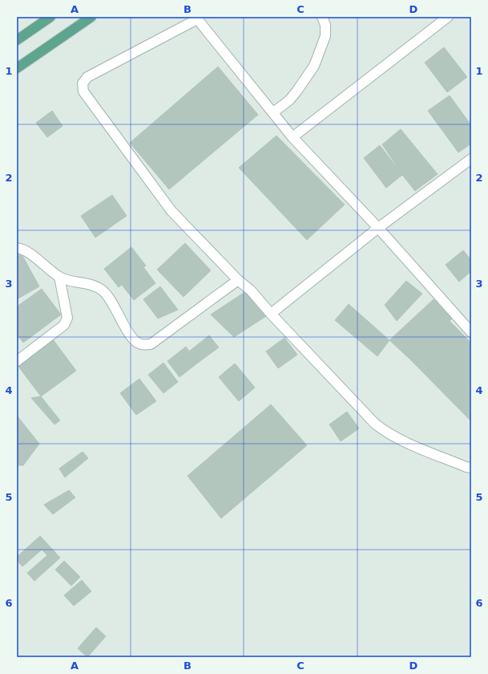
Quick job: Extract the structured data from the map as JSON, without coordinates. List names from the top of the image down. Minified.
{"grid":{"columns":["A","B","C","D"],"rows":["1","2","3","4","5","6"]}}
